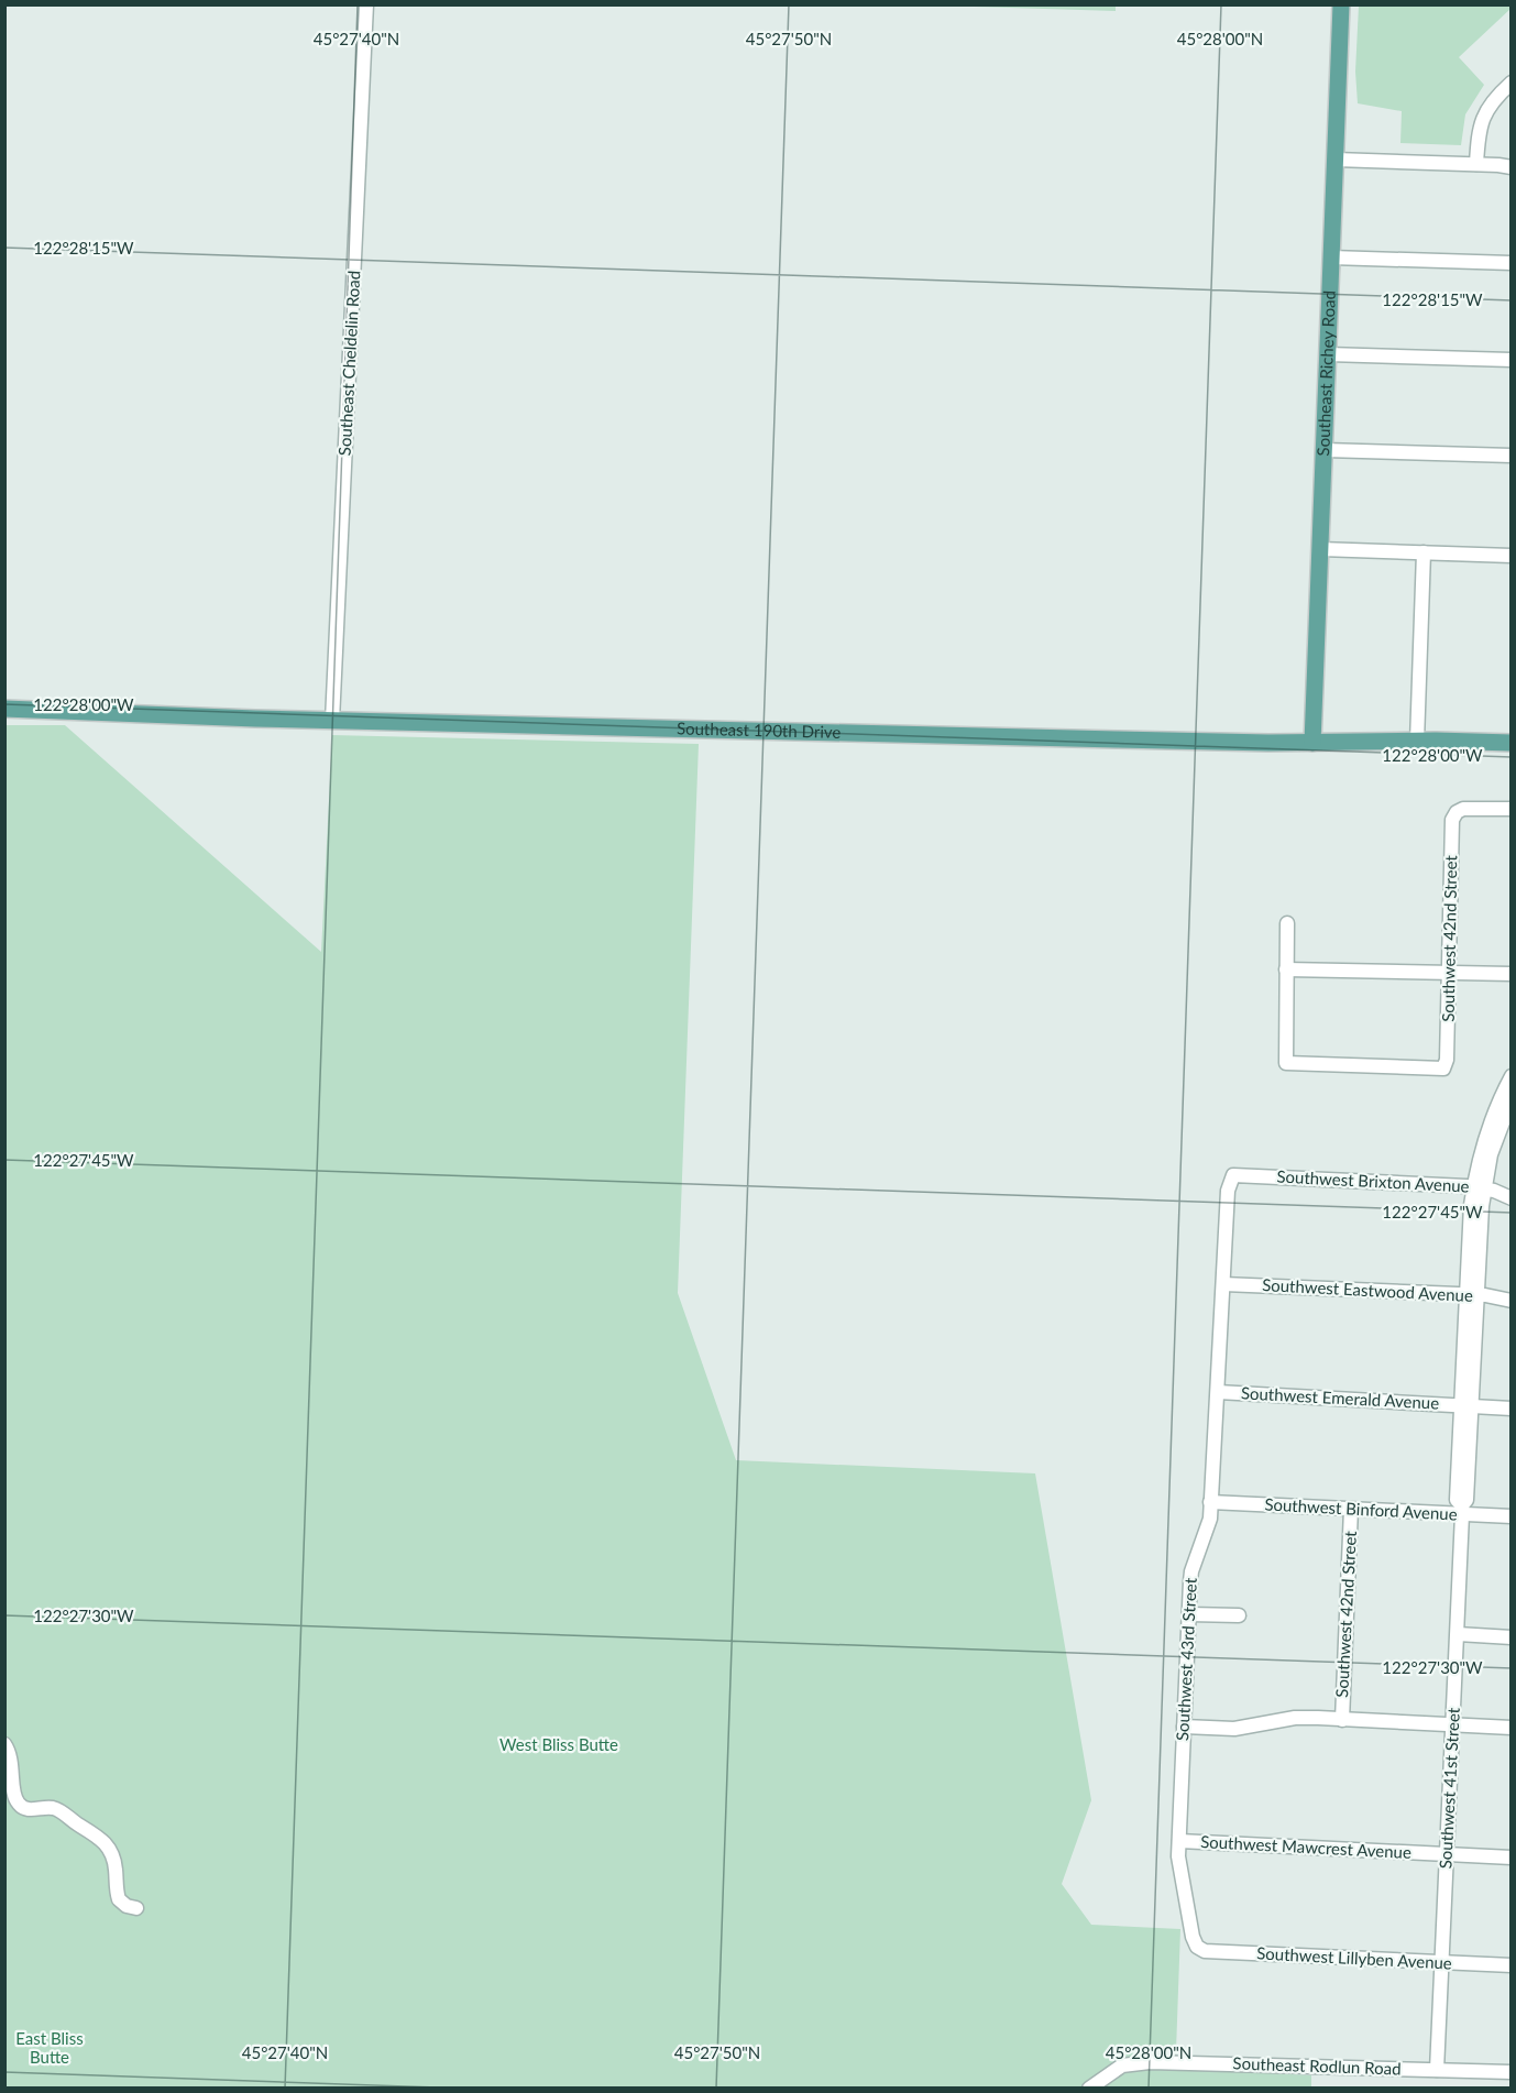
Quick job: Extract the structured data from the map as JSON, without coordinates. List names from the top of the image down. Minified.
{"streets":{"main road":["Southeast Richey Road","Southeast 190th Drive"],"street":["Southeast Cheldelin Road","Southwest 42nd Street","Southwest Brixton Avenue","Southwest Eastwood Avenue","Southwest Emerald Avenue","Southwest Binford Avenue","Southwest 43rd Street","Southwest 41st Street","Southwest Mawcrest Avenue","Southwest Lillyben Avenue","Southeast Rodlun Road"]},"crossings":[["Southeast Cheldelin Road","Southeast 190th Drive"],["Southeast Richey Road","Southeast 190th Drive"],["Southwest 42nd Street","Southwest Binford Avenue"],["Southwest Brixton Avenue","Southwest 43rd Street"],["Southwest Brixton Avenue","Southwest 41st Street"],["Southwest Eastwood Avenue","Southwest 43rd Street"],["Southwest Eastwood Avenue","Southwest 41st Street"],["Southwest Emerald Avenue","Southwest 43rd Street"],["Southwest Emerald Avenue","Southwest 41st Street"],["Southwest Binford Avenue","Southwest 43rd Street"],["Southwest Binford Avenue","Southwest 41st Street"],["Southwest 43rd Street","Southwest Mawcrest Avenue"],["Southwest 43rd Street","Southwest Lillyben Avenue"],["Southwest 41st Street","Southwest Mawcrest Avenue"],["Southwest 41st Street","Southwest Lillyben Avenue"],["Southwest 41st Street","Southeast Rodlun Road"]],"parks":["West Bliss Butte","East Bliss Butte"],"coordinates":["45°27'40\"N","45°27'50\"N","45°28'00\"N","122°28'15\"W","122°28'00\"W","122°27'45\"W","122°27'30\"W"]}
